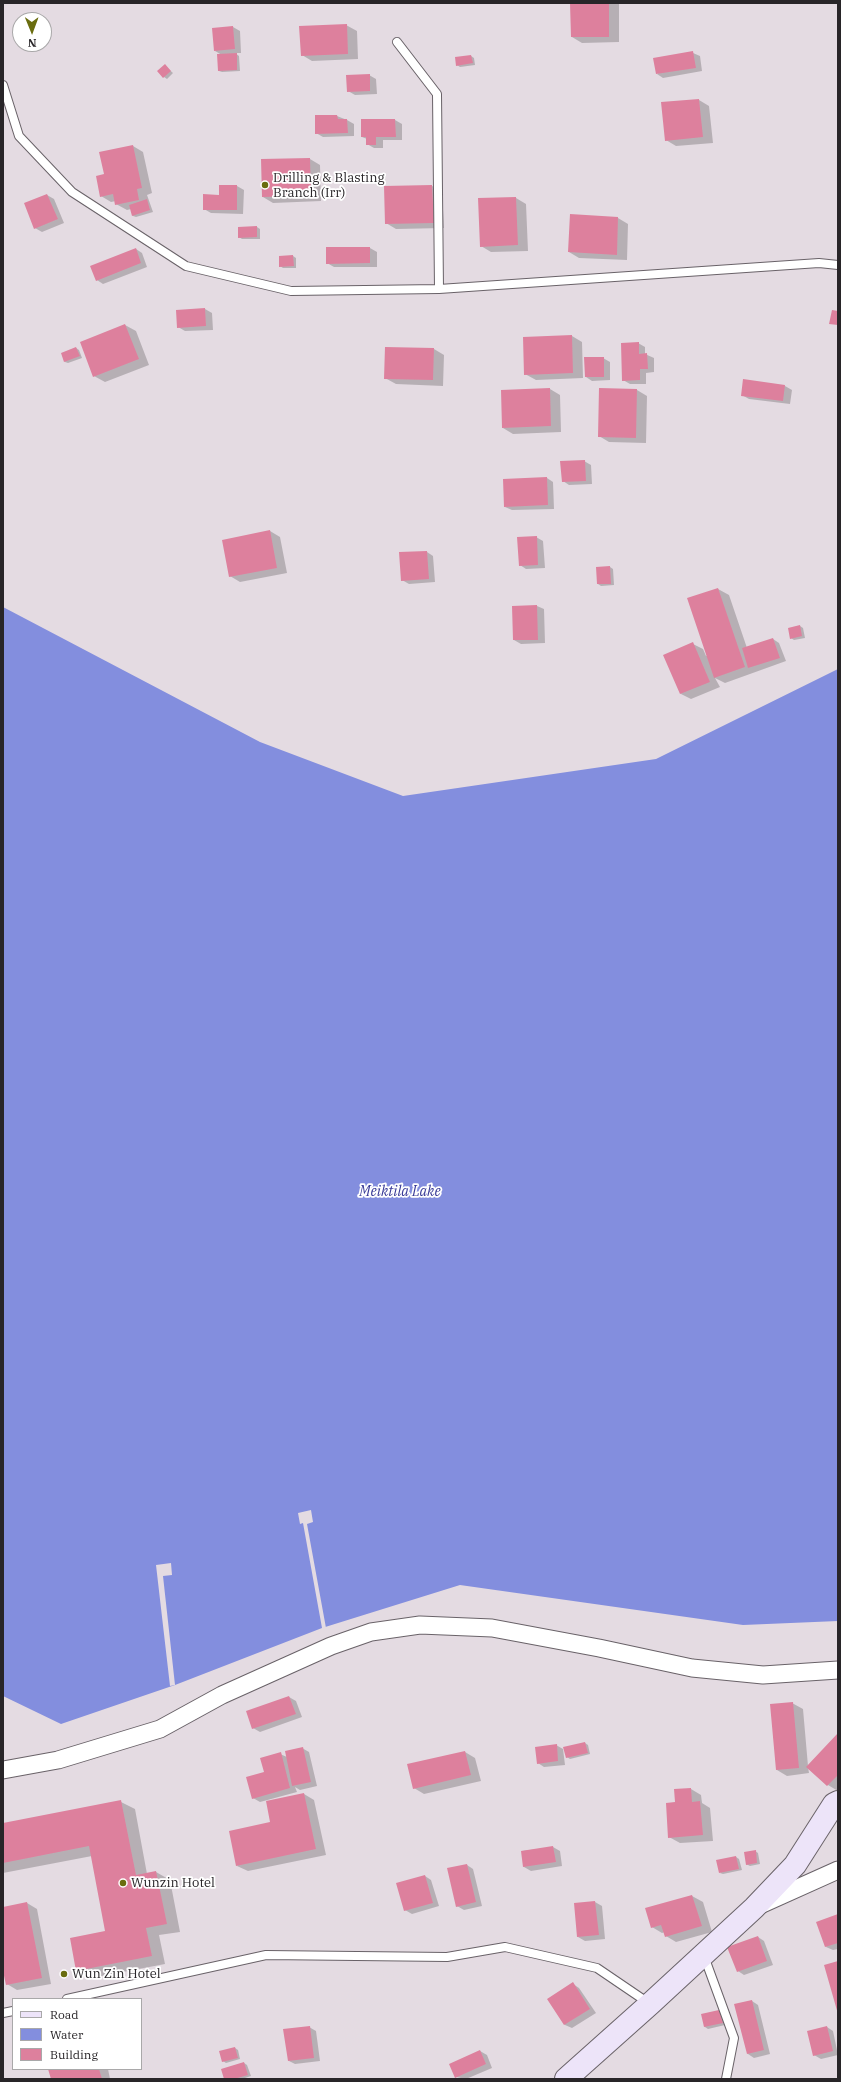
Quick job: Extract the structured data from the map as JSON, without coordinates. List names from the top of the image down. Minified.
{"water":["Meiktila Lake"],"places":["Drilling & Blasting Branch (Irr)","Wunzin Hotel","Wun Zin Hotel"],"legend":["Road","Water","Building"],"north":"bottom"}
